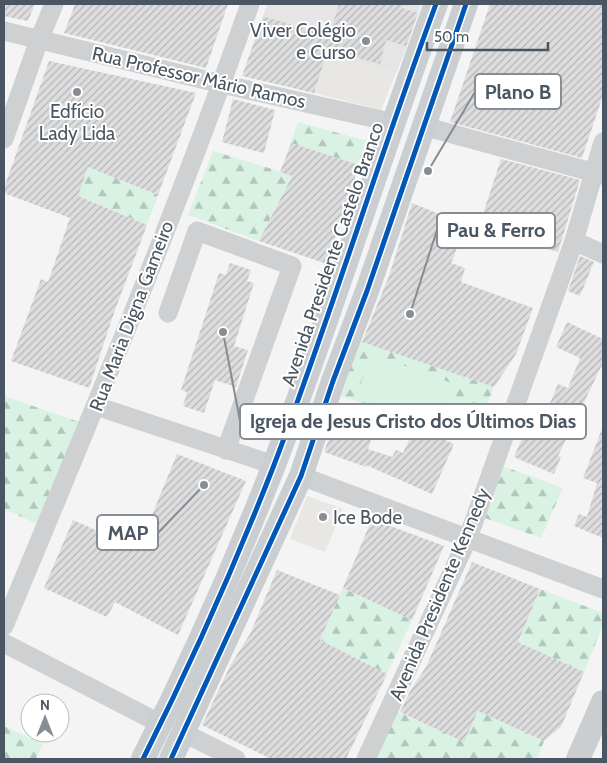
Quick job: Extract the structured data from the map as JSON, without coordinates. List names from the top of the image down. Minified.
{"streets":{"main road":["Avenida Presidente Castelo Branco"],"street":["Rua Professor Mário Ramos","Rua Maria Digna Gameiro","Avenida Presidente Kennedy"]},"crossings":[["Rua Professor Mário Ramos","Avenida Presidente Castelo Branco"],["Rua Professor Mário Ramos","Rua Maria Digna Gameiro"]],"places":["Viver Colégio e Curso","Edfício Lady Lida","Plano B","Pau & Ferro","Igreja de Jesus Cristo dos Últimos Dias","MAP","Ice Bode"],"scale_bar":"50 m","north":"top"}
